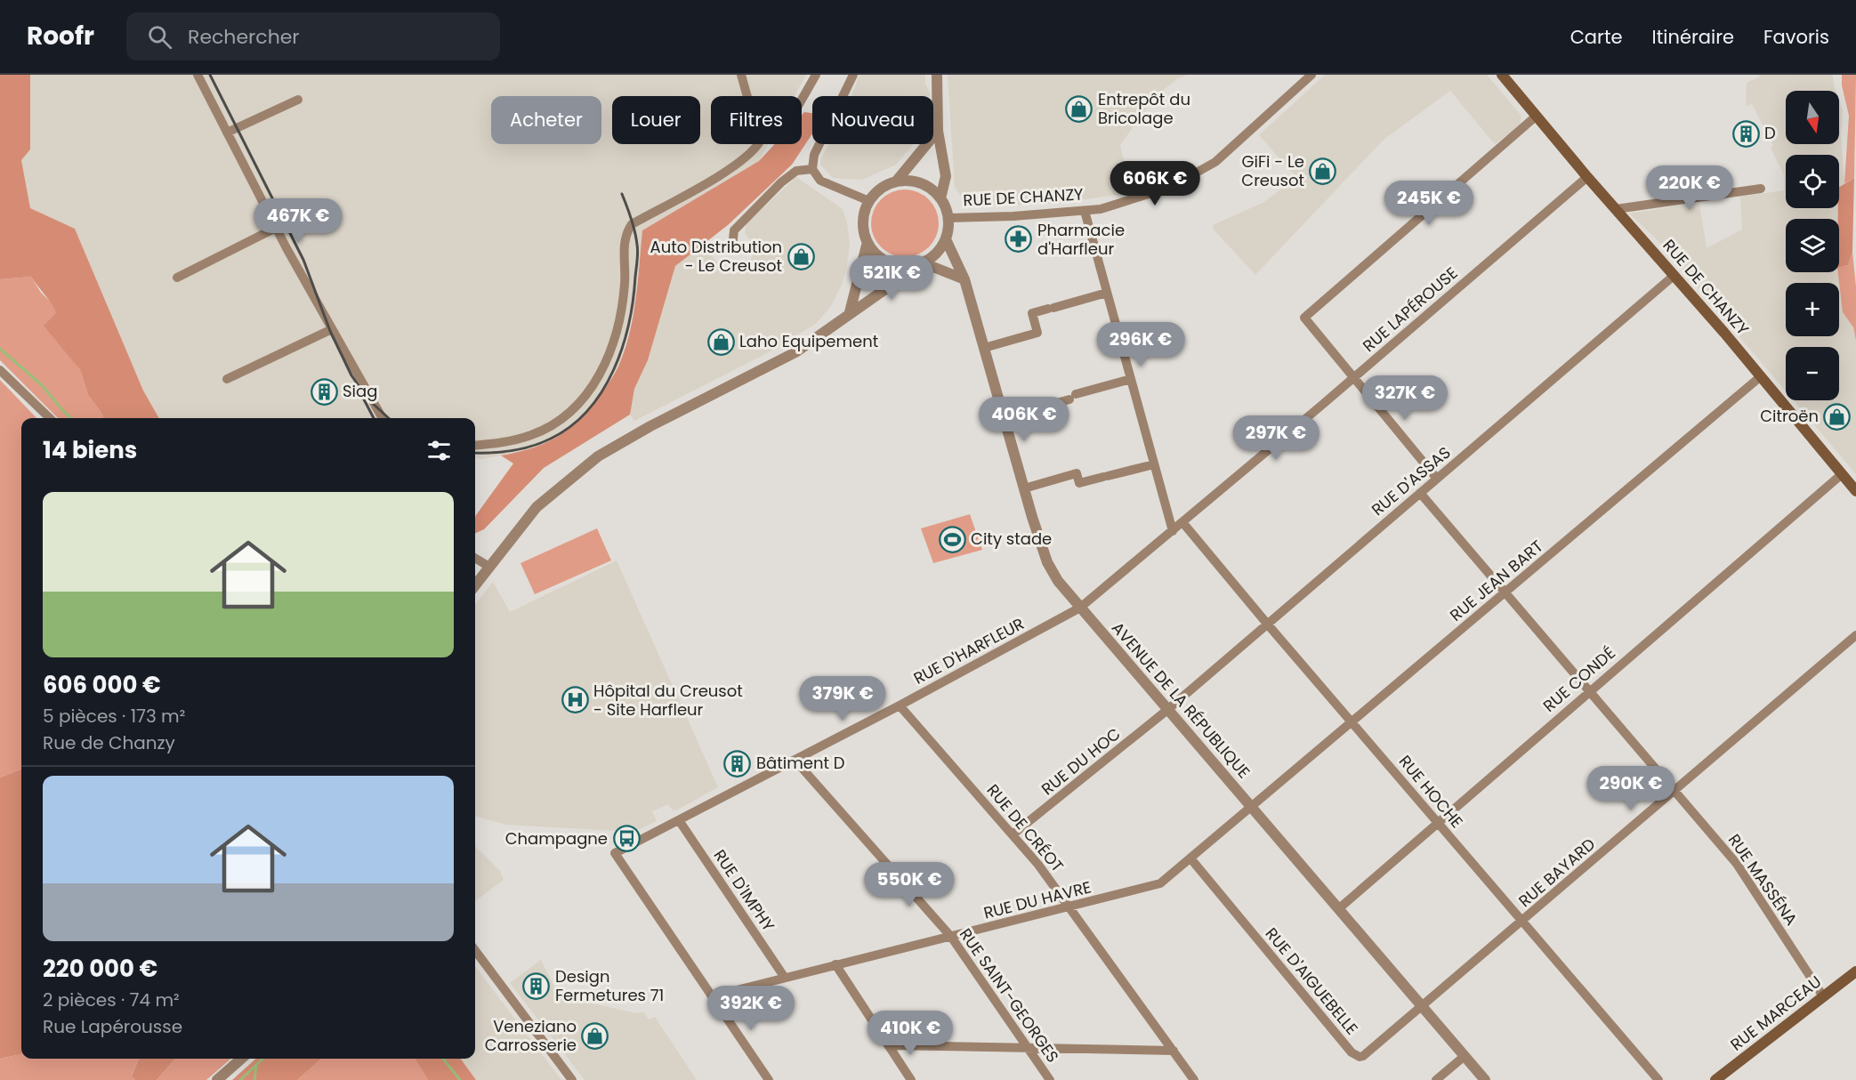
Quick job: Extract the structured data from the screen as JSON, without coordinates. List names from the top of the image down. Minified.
{"streets":{"main road":["RUE DE CHANZY","RUE MARCEAU"],"street":["RUE LAPÉROUSE","RUE D'ASSAS","RUE JEAN BART","RUE D'HARFLEUR","RUE CONDÉ","AVENUE DE LA RÉPUBLIQUE","RUE DU HOC","RUE HOCHE","RUE DE CRÉOT","RUE BAYARD","RUE MASSÉNA","RUE D'IMPHY","RUE DU HAVRE","RUE D'AIGUEBELLE","RUE SAINT-GEORGES"]},"crossings":[["RUE DE CHANZY","RUE LAPÉROUSE"],["RUE DE CHANZY","RUE D'ASSAS"],["RUE DE CHANZY","RUE JEAN BART"],["RUE DE CHANZY","RUE CONDÉ"],["RUE DE CHANZY","AVENUE DE LA RÉPUBLIQUE"],["RUE LAPÉROUSE","RUE D'HARFLEUR"],["RUE LAPÉROUSE","AVENUE DE LA RÉPUBLIQUE"],["RUE LAPÉROUSE","RUE HOCHE"],["RUE D'ASSAS","AVENUE DE LA RÉPUBLIQUE"],["RUE D'ASSAS","RUE DU HOC"],["RUE D'ASSAS","RUE HOCHE"],["RUE D'ASSAS","RUE MASSÉNA"],["RUE JEAN BART","AVENUE DE LA RÉPUBLIQUE"],["RUE JEAN BART","RUE HOCHE"],["RUE JEAN BART","RUE MASSÉNA"],["RUE JEAN BART","RUE DU HAVRE"],["RUE D'HARFLEUR","AVENUE DE LA RÉPUBLIQUE"],["RUE D'HARFLEUR","RUE DE CRÉOT"],["RUE D'HARFLEUR","RUE D'IMPHY"],["RUE D'HARFLEUR","RUE DU HAVRE"],["RUE D'HARFLEUR","RUE SAINT-GEORGES"],["RUE CONDÉ","AVENUE DE LA RÉPUBLIQUE"],["RUE CONDÉ","RUE HOCHE"],["RUE CONDÉ","RUE MASSÉNA"],["AVENUE DE LA RÉPUBLIQUE","RUE DU HOC"],["AVENUE DE LA RÉPUBLIQUE","RUE BAYARD"],["AVENUE DE LA RÉPUBLIQUE","RUE DU HAVRE"],["AVENUE DE LA RÉPUBLIQUE","RUE D'AIGUEBELLE"],["RUE DU HOC","RUE DE CRÉOT"],["RUE HOCHE","RUE BAYARD"],["RUE DE CRÉOT","RUE DU HAVRE"],["RUE BAYARD","RUE MASSÉNA"],["RUE BAYARD","RUE D'AIGUEBELLE"],["RUE MASSÉNA","RUE MARCEAU"],["RUE D'IMPHY","RUE DU HAVRE"],["RUE DU HAVRE","RUE D'AIGUEBELLE"],["RUE DU HAVRE","RUE SAINT-GEORGES"]],"places":{"shop":["Entrepôt du Bricolage","GiFi - Le Creusot","Auto Distribution - Le Creusot","Laho Equipement","Citroën","Veneziano Carrosserie"],"building":["D","Siag","Bâtiment D","Design Fermetures 71"],"pharmacy":["Pharmacie d'Harfleur"],"sports":["City stade"],"hospital":["Hôpital du Creusot - Site Harfleur"],"bus stop":["Champagne"]},"north":"bottom","page":{"header":"Roofr","search":"Rechercher","nav":["Carte","Itinéraire","Favoris"],"map_buttons":["+","−"],"chip":["Acheter","Louer","Filtres","Nouveau"],"price":["606K €","220K €","245K €","467K €","521K €","296K €","327K €","406K €","297K €","379K €","290K €","550K €","392K €","410K €"],"heading":"14 biens","list":[{"name":"606 000 €","note":"5 pièces · 173 m² · Rue de Chanzy"},{"name":"220 000 €","note":"2 pièces · 74 m² · Rue Lapérousse"}]}}
